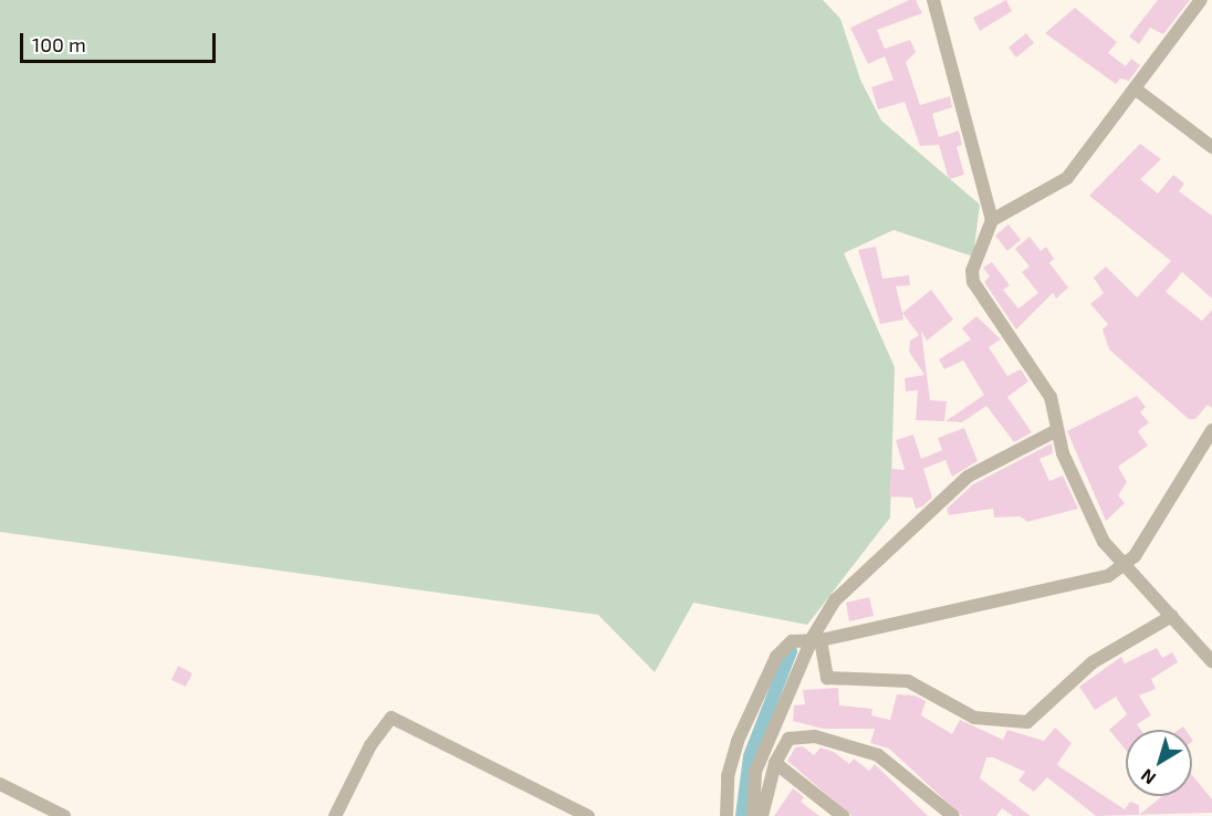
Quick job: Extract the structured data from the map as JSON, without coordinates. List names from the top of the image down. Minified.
{"scale_bar":"100 m","north":"bottom left"}
